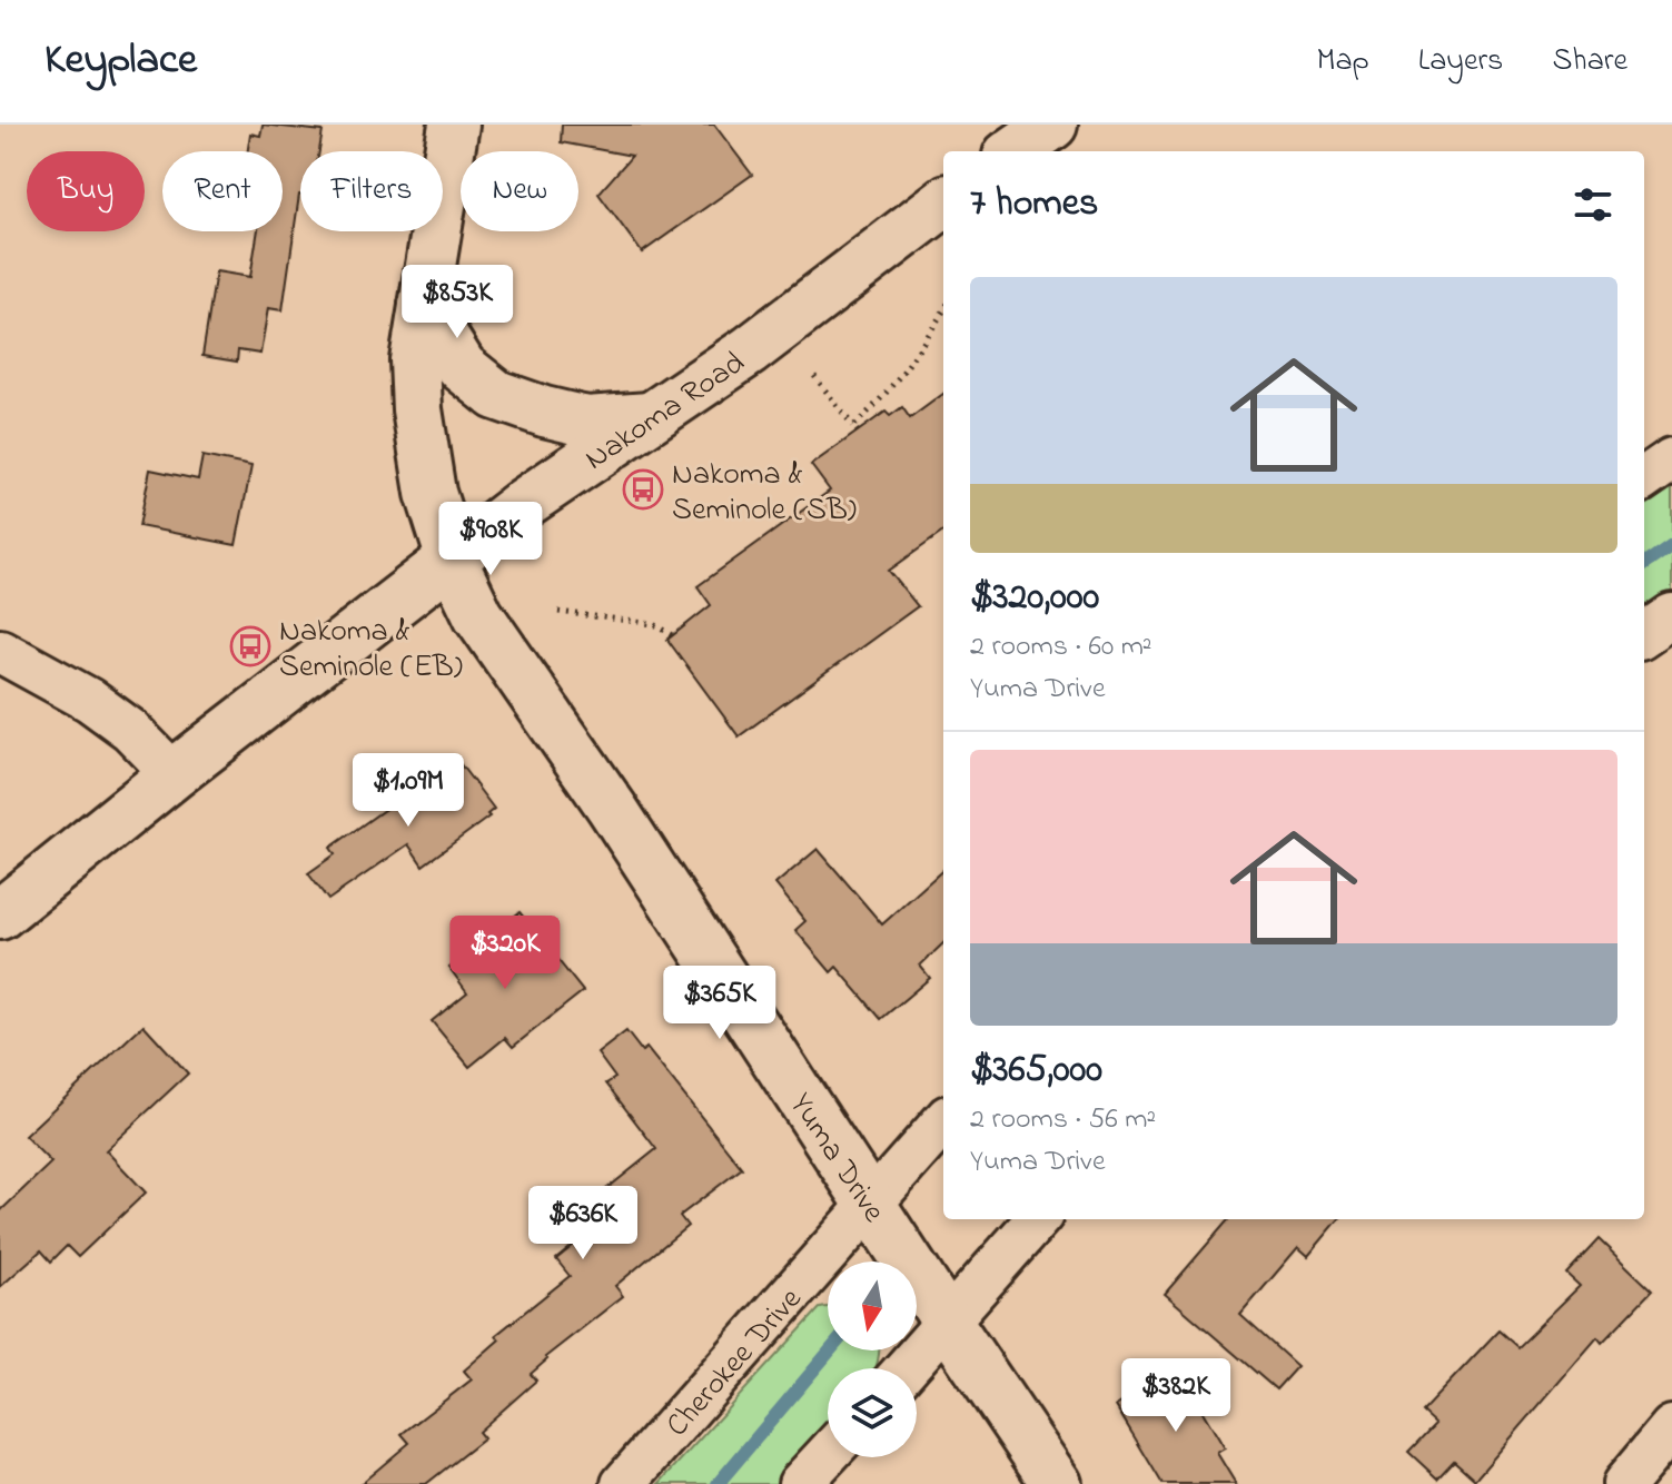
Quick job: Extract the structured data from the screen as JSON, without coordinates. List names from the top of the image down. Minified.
{"streets":{"street":["Nakoma Road","Yuma Drive","Cherokee Drive"]},"crossings":[["Nakoma Road","Yuma Drive"],["Yuma Drive","Cherokee Drive"]],"places":{"bus stop":["Nakoma & Seminole (SB)","Nakoma & Seminole (EB)"]},"north":"bottom","page":{"header":"Keyplace","nav":["Map","Layers","Share"],"chip":["Buy","Rent","Filters","New"],"heading":"7 homes","list":[{"name":"$320,000","note":"2 rooms · 60 m² · Yuma Drive"},{"name":"$365,000","note":"2 rooms · 56 m² · Yuma Drive"}],"price":["$853K","$908K","$1.09M","$320K","$365K","$636K","$382K"]}}
